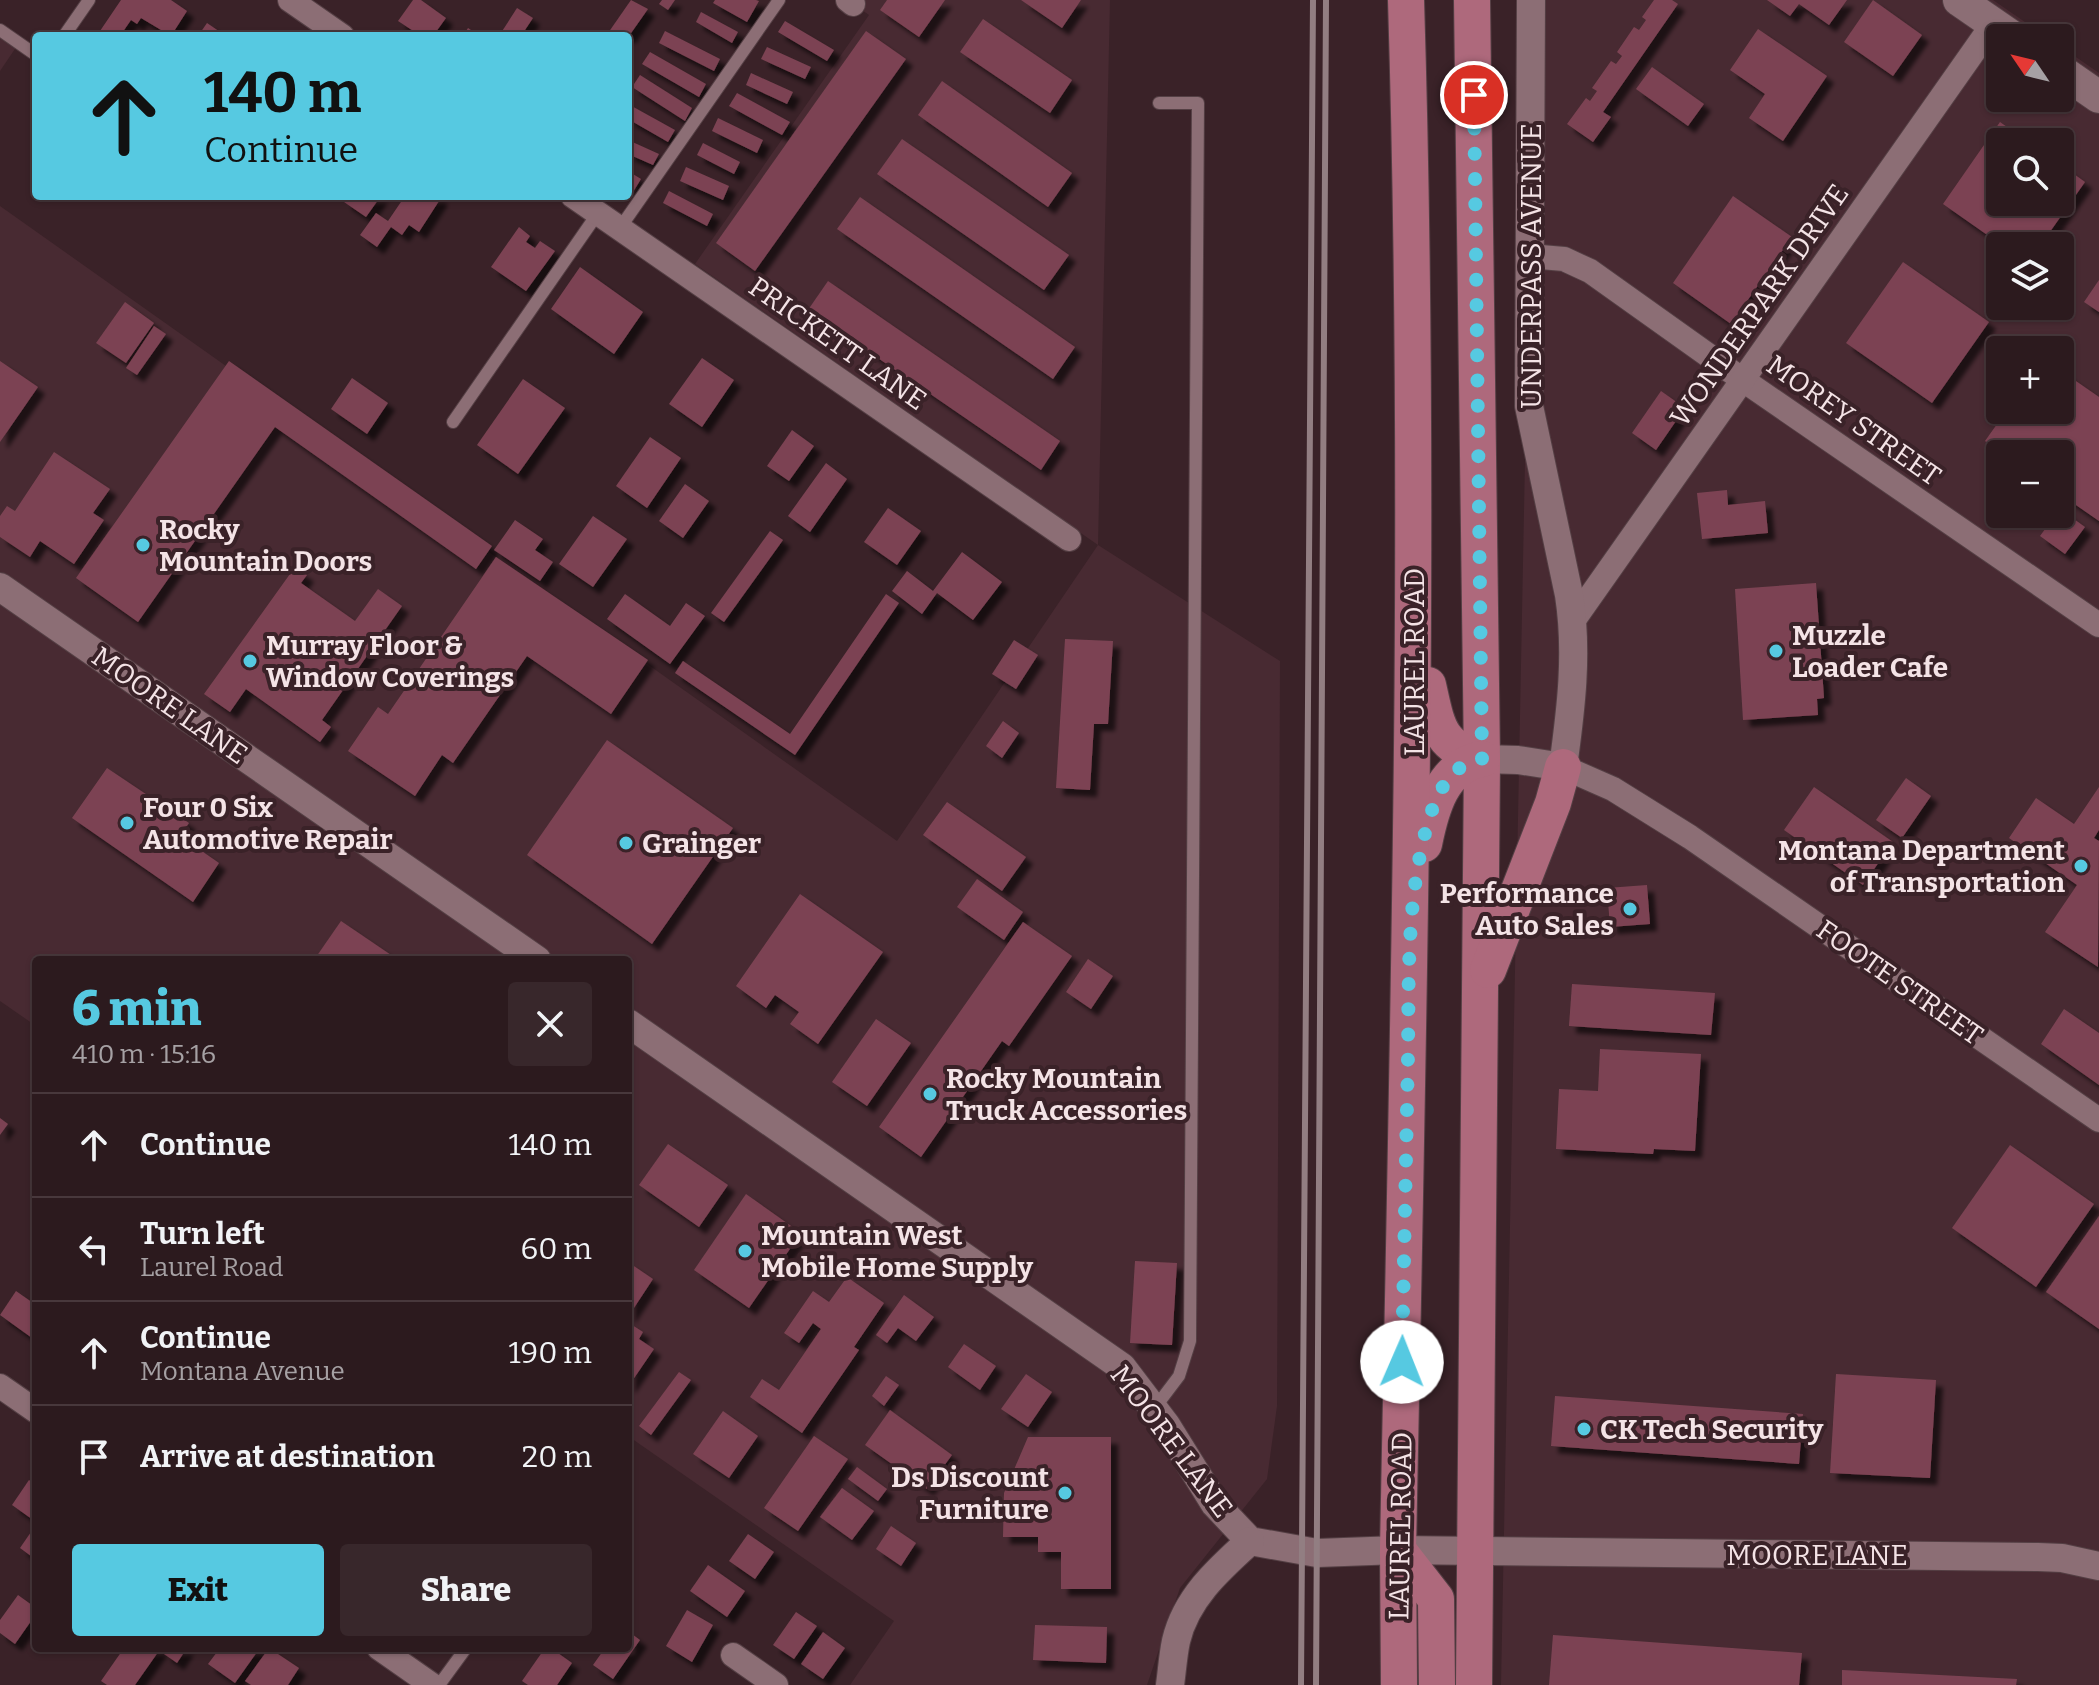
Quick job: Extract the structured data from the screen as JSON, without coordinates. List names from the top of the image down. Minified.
{"streets":{"main road":["LAUREL ROAD"],"street":["UNDERPASS AVENUE","WONDERPARK DRIVE","PRICKETT LANE","MOREY STREET","MOORE LANE","FOOTE STREET"]},"crossings":[["UNDERPASS AVENUE","WONDERPARK DRIVE"],["UNDERPASS AVENUE","MOREY STREET"],["UNDERPASS AVENUE","FOOTE STREET"],["WONDERPARK DRIVE","MOREY STREET"],["LAUREL ROAD","MOORE LANE"]],"places":["Rocky Mountain Doors","Muzzle Loader Cafe","Murray Floor & Window Coverings","Four 0 Six Automotive Repair","Grainger","Montana Department of Transportation","Performance Auto Sales","Rocky Mountain Truck Accessories","Mountain West Mobile Home Supply","CK Tech Security","Ds Discount Furniture"],"north":"top left","page":{"map_buttons":["+","−"],"turn":["140 m","Continue"],"heading":["6 min","410 m · 15:16"],"list":[{"name":"Continue","value":"140 m"},{"name":"Turn left","note":"Laurel Road","value":"60 m"},{"name":"Continue","note":"Montana Avenue","value":"190 m"},{"name":"Arrive at destination","value":"20 m"}],"buttons":["Exit","Share"]}}
